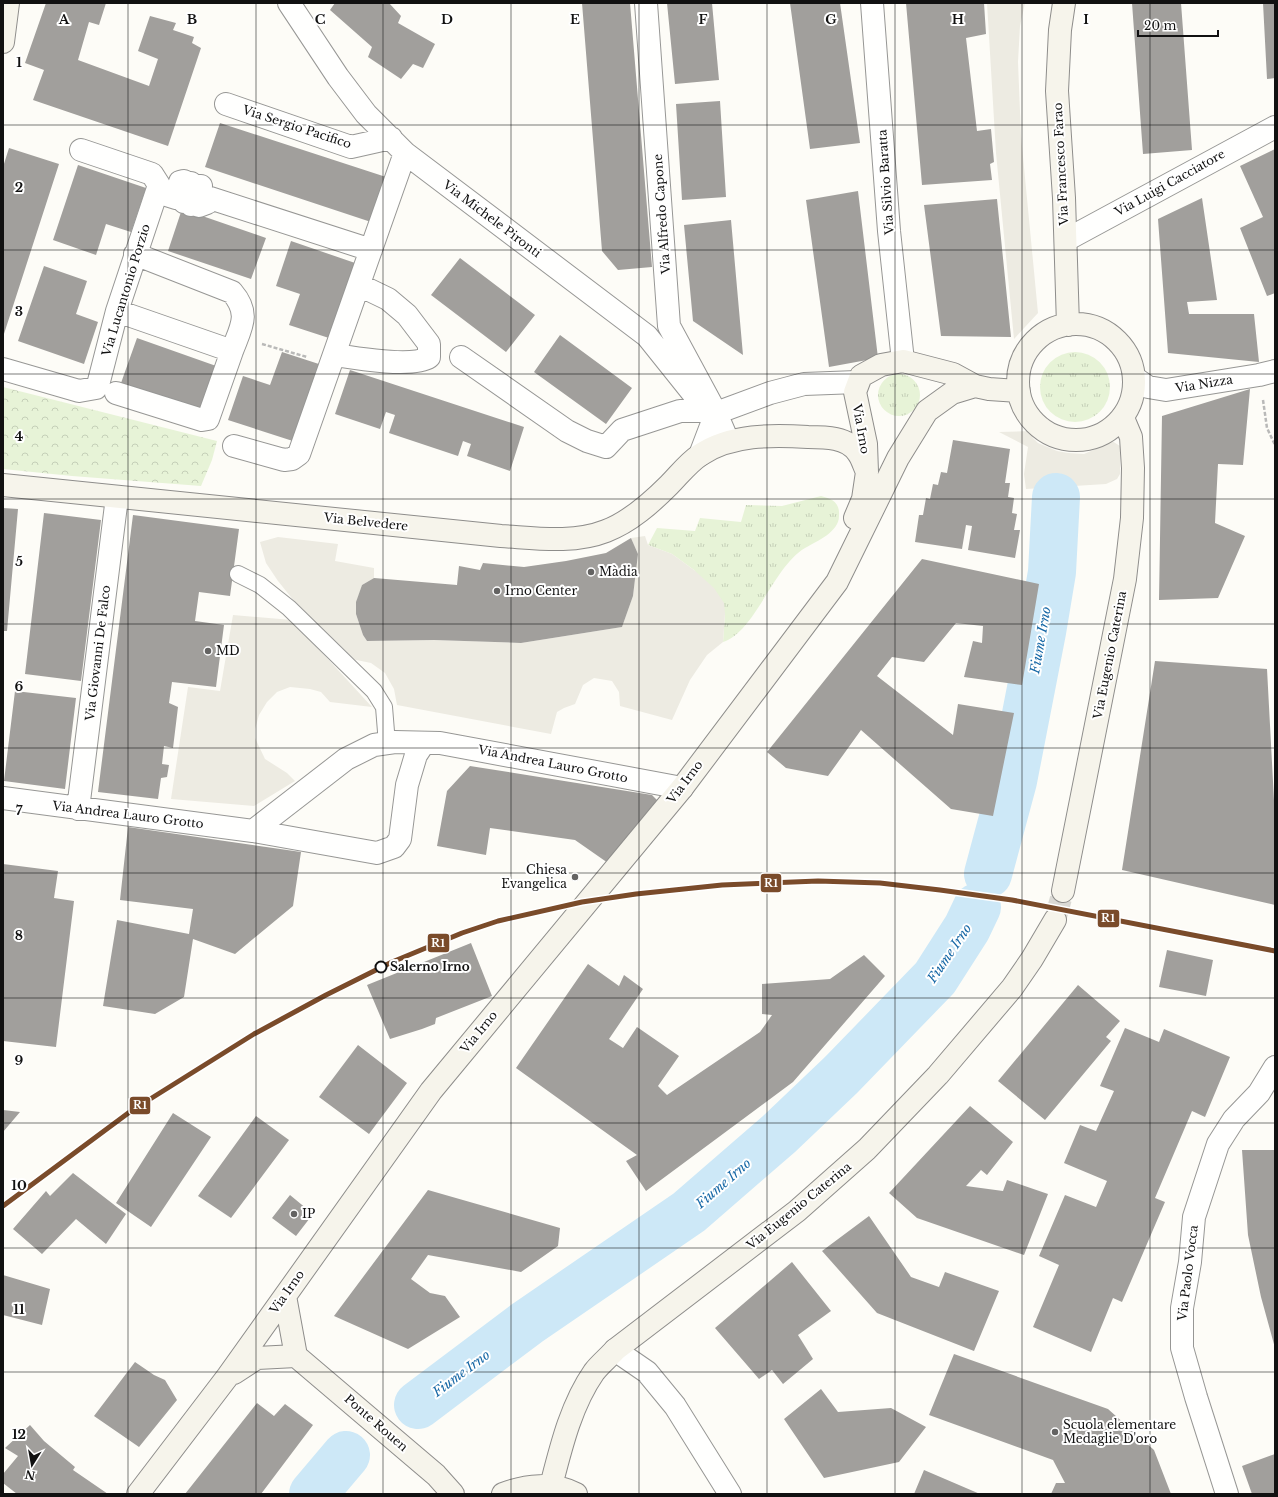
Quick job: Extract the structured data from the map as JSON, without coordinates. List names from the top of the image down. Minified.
{"streets":{"main road":["Via Francesco Farao","Via Irno","Via Belvedere","Via Eugenio Caterina","Ponte Rouen"],"street":["Via Sergio Pacifico","Via Silvio Baratta","Via Luigi Cacciatore","Via Alfredo Capone","Via Michele Pironti","Via Lucantonio Porzio","Via Nizza","Via Giovanni De Falco","Via Andrea Lauro Grotto","Via Paolo Vocca"]},"crossings":[["Via Sergio Pacifico","Via Michele Pironti"],["Via Francesco Farao","Via Luigi Cacciatore"],["Via Francesco Farao","Via Nizza"],["Via Francesco Farao","Via Eugenio Caterina"],["Via Alfredo Capone","Via Michele Pironti"],["Via Alfredo Capone","Via Belvedere"],["Via Michele Pironti","Via Belvedere"],["Via Nizza","Via Eugenio Caterina"],["Via Irno","Via Belvedere"],["Via Irno","Via Andrea Lauro Grotto"],["Via Belvedere","Via Giovanni De Falco"],["Via Giovanni De Falco","Via Andrea Lauro Grotto"]],"water":["Fiume Irno"],"places":["Màdia","Irno Center","MD","Chiesa Evangelica","Salerno Irno","IP","Scuola elementare Medaglie D'oro"],"lines":["transit line R1"],"scale_bar":"20 m","north":"bottom","grid":{"columns":["A","B","C","D","E","F","G","H","I"],"rows":["1","2","3","4","5","6","7","8","9","10","11","12"]}}
